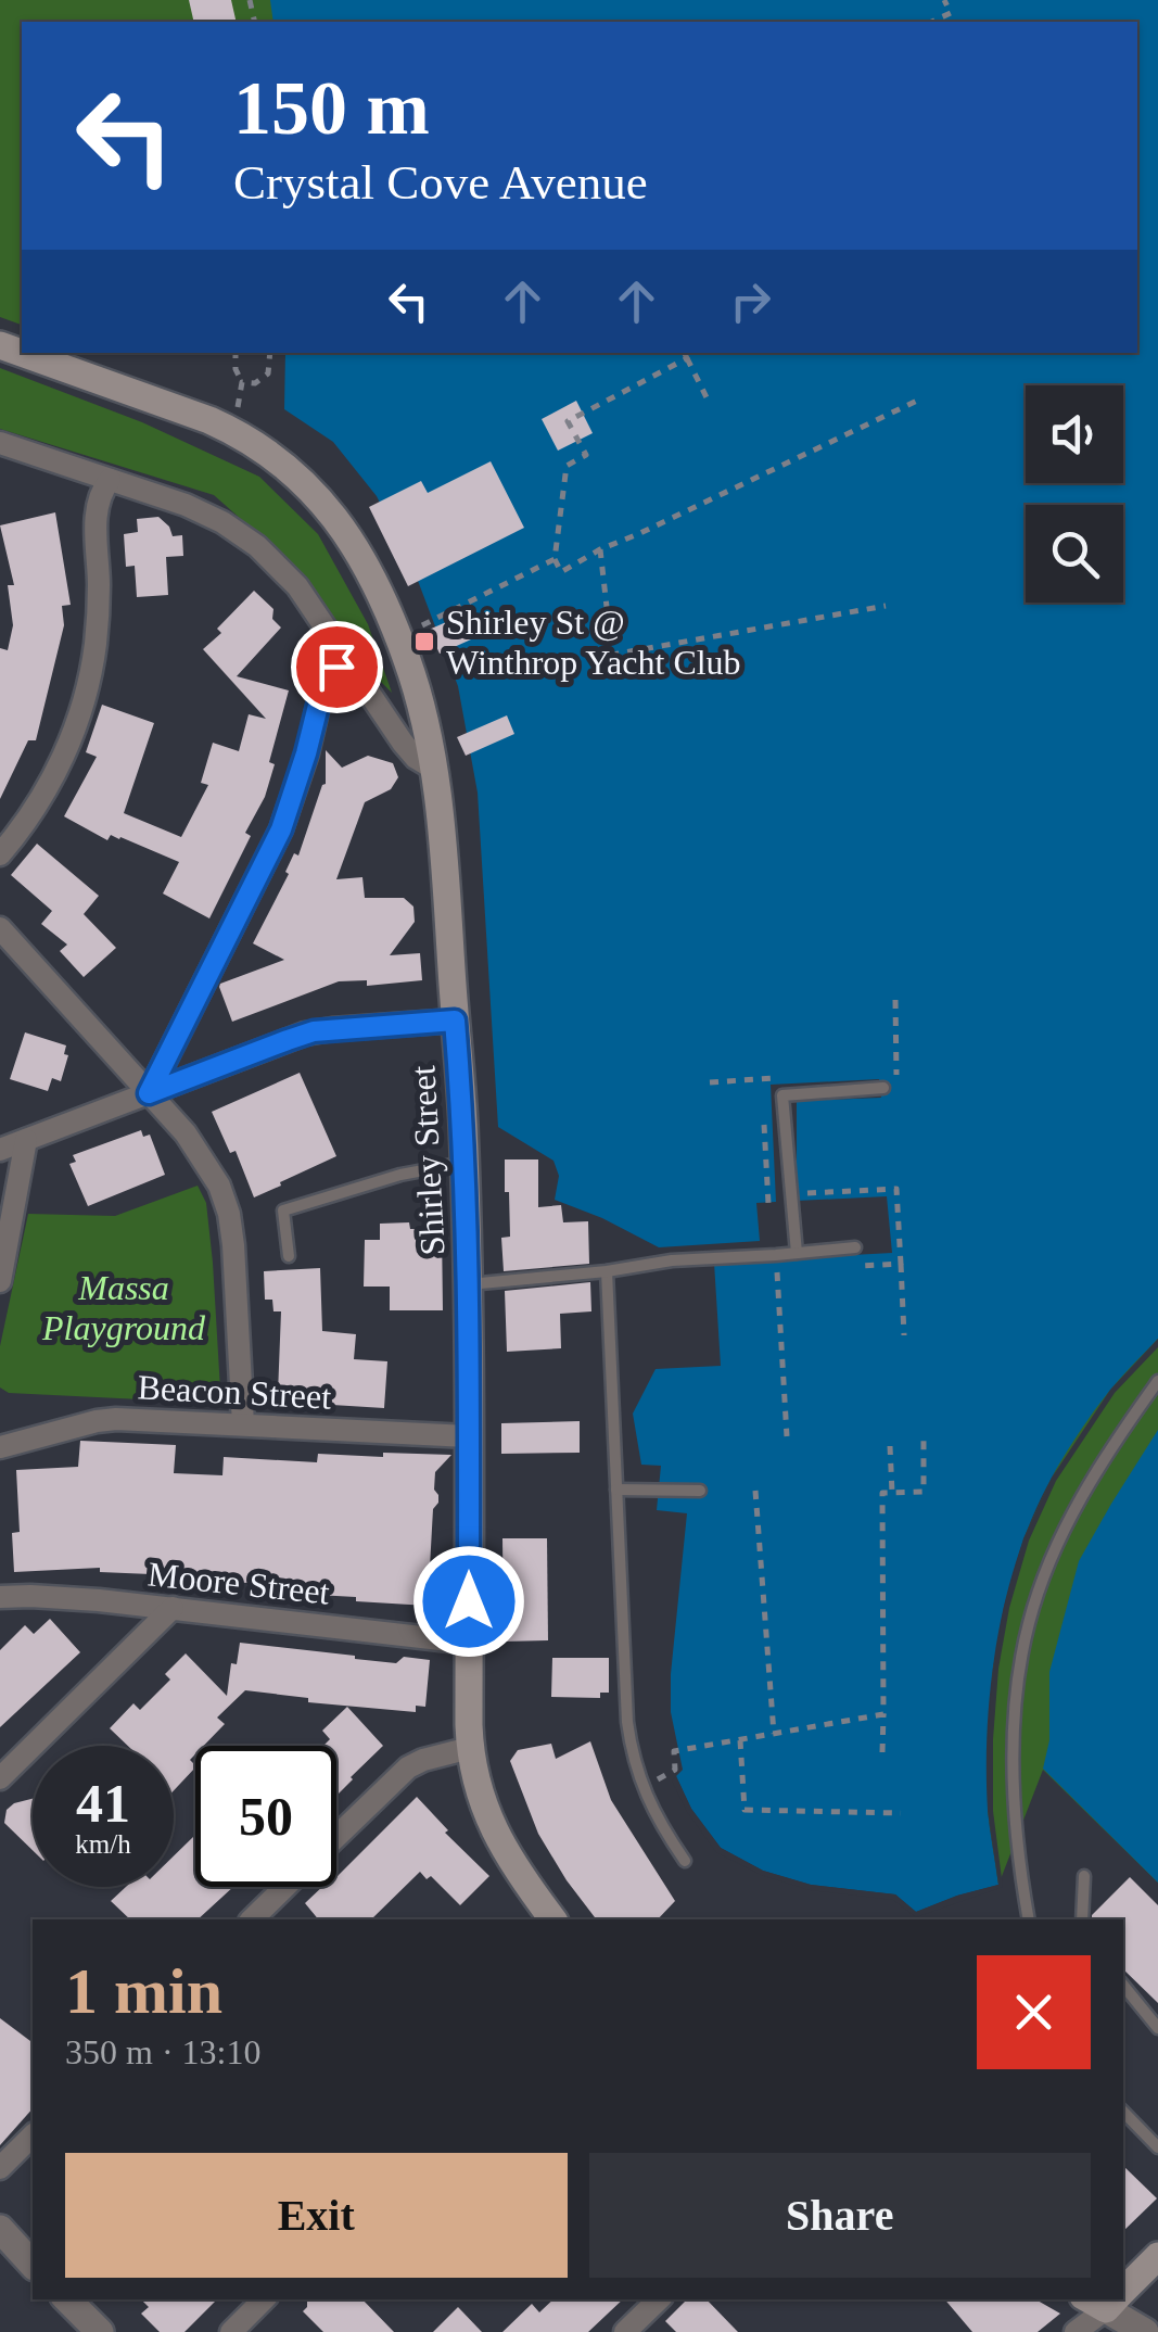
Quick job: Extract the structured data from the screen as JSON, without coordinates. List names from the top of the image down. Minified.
{"streets":{"main road":["Shirley Street"],"street":["Beacon Street","Moore Street"]},"crossings":[["Shirley Street","Beacon Street"],["Shirley Street","Moore Street"]],"parks":["Massa Playground"],"places":{"transit":["Shirley St @ Winthrop Yacht Club"]},"page":{"turn":["150 m","Crystal Cove Avenue"],"speed":"41 km/h","limit":"50","heading":["1 min","350 m · 13:10"],"buttons":["Exit","Share"]}}
